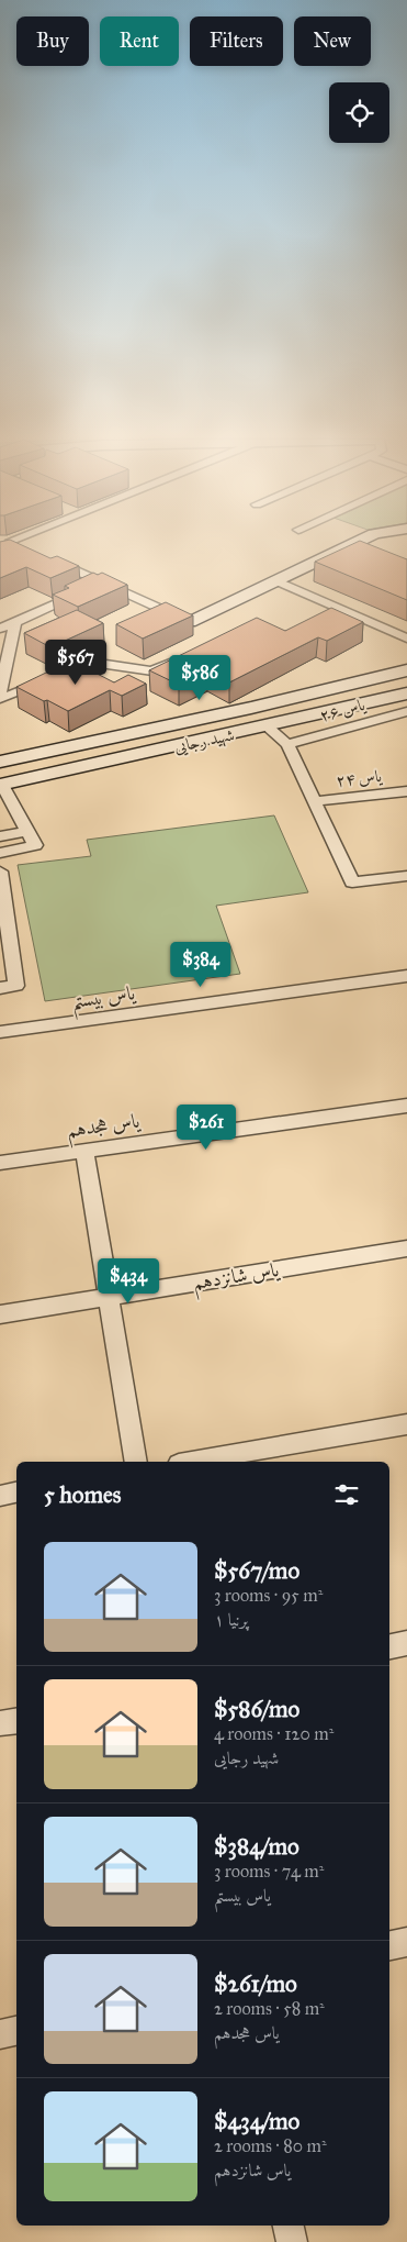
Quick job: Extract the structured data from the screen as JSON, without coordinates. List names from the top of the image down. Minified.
{"streets":{"street":["یاس ۲۶","شهید رجایی","یاس ۲۴","یاس بیستم","یاس هجدهم","یاس شانزدهم"]},"page":{"chip":["Buy","Rent","Filters","New"],"price":["$567","$586","$384","$261","$434"],"heading":"5 homes","list":[{"name":"$567/mo","note":"3 rooms · 95 m² · پرنیا ۱"},{"name":"$586/mo","note":"4 rooms · 120 m² · شهید رجایی"},{"name":"$384/mo","note":"3 rooms · 74 m² · یاس بیستم"},{"name":"$261/mo","note":"2 rooms · 58 m² · یاس هجدهم"},{"name":"$434/mo","note":"2 rooms · 80 m² · یاس شانزدهم"}]}}
